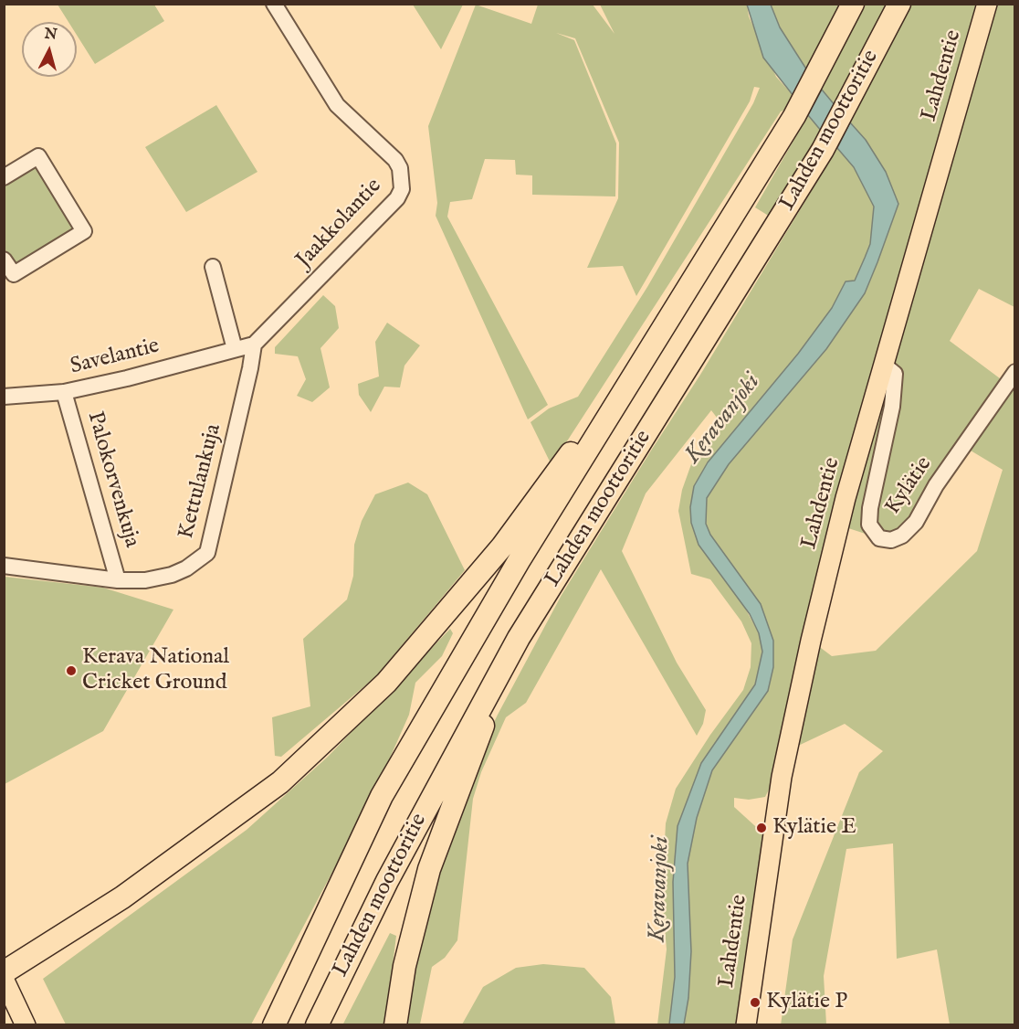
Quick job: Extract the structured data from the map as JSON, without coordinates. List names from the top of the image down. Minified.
{"streets":{"highway":["Lahden moottoritie"],"main road":["Lahdentie"],"street":["Jaakkolantie","Savelantie","Palokorvenkuja","Kettulankuja","Kylätie"]},"crossings":[["Lahdentie","Kylätie"],["Jaakkolantie","Kettulankuja"],["Savelantie","Palokorvenkuja"],["Palokorvenkuja","Kettulankuja"]],"water":["Keravanjoki"],"places":["Kerava National Cricket Ground","Kylätie E","Kylätie P"],"north":"top"}
